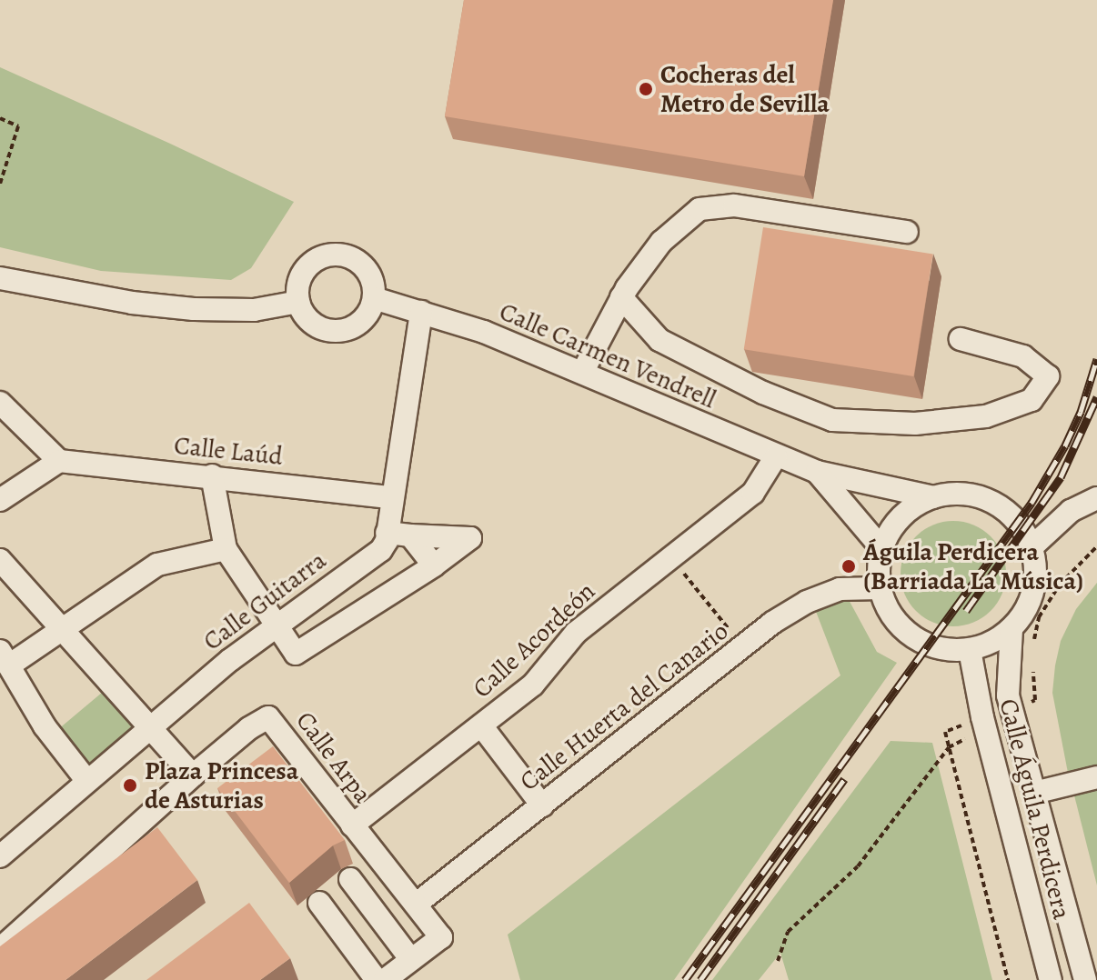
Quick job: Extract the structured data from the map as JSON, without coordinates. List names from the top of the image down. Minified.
{"streets":{"street":["Calle Carmen Vendrell","Calle Laúd","Calle Guitarra","Calle Acordeón","Calle Huerta del Canario","Calle Arpa","Calle Águila Perdicera"]},"crossings":[["Calle Carmen Vendrell","Calle Guitarra"],["Calle Carmen Vendrell","Calle Acordeón"],["Calle Carmen Vendrell","Calle Huerta del Canario"],["Calle Carmen Vendrell","Calle Águila Perdicera"],["Calle Laúd","Calle Guitarra"],["Calle Acordeón","Calle Arpa"],["Calle Huerta del Canario","Calle Arpa"],["Calle Huerta del Canario","Calle Águila Perdicera"]],"places":["Cocheras del Metro de Sevilla","Águila Perdicera (Barriada La Música)","Plaza Princesa de Asturias"]}
